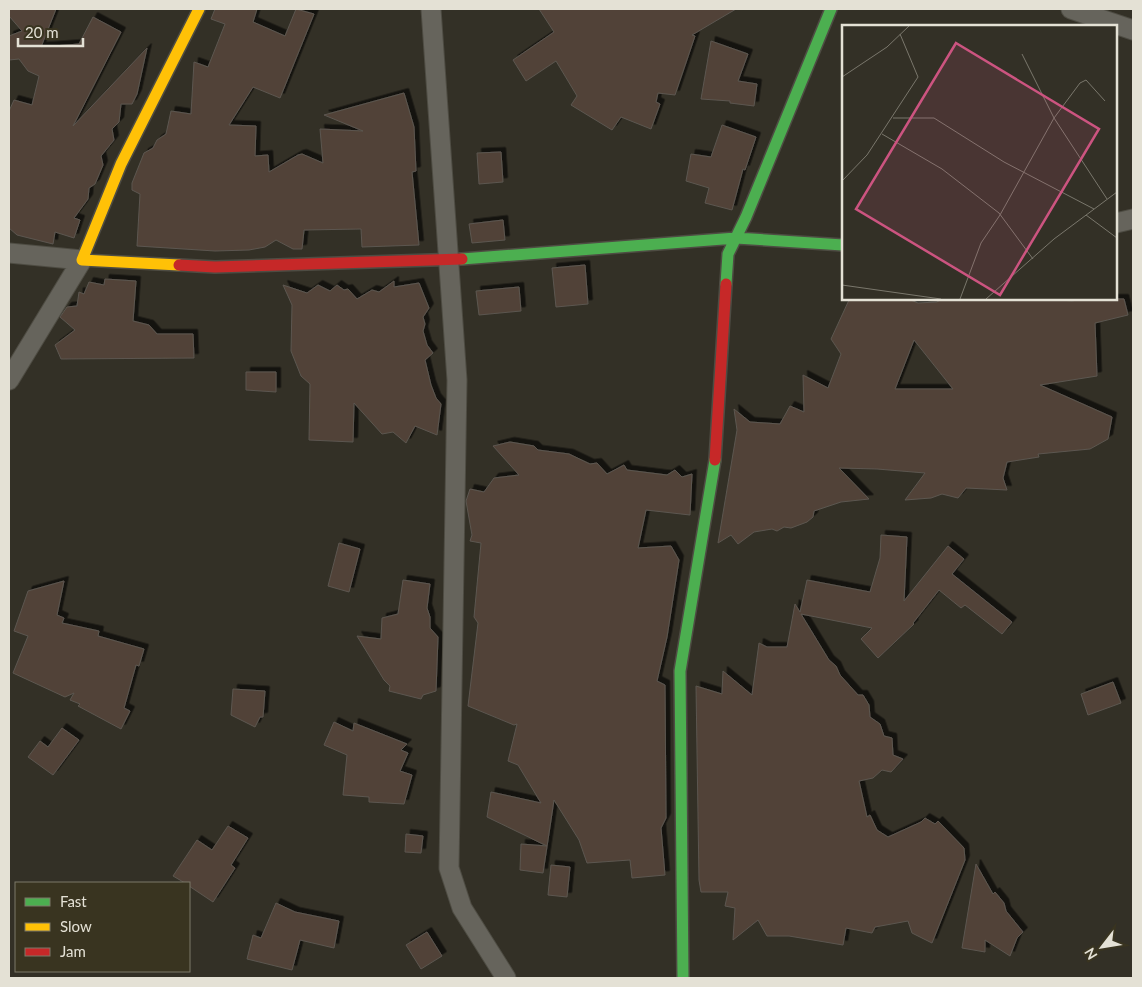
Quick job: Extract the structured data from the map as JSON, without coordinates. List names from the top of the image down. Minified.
{"legend":["Fast","Slow","Jam"],"scale_bar":"20 m","north":"bottom left"}
